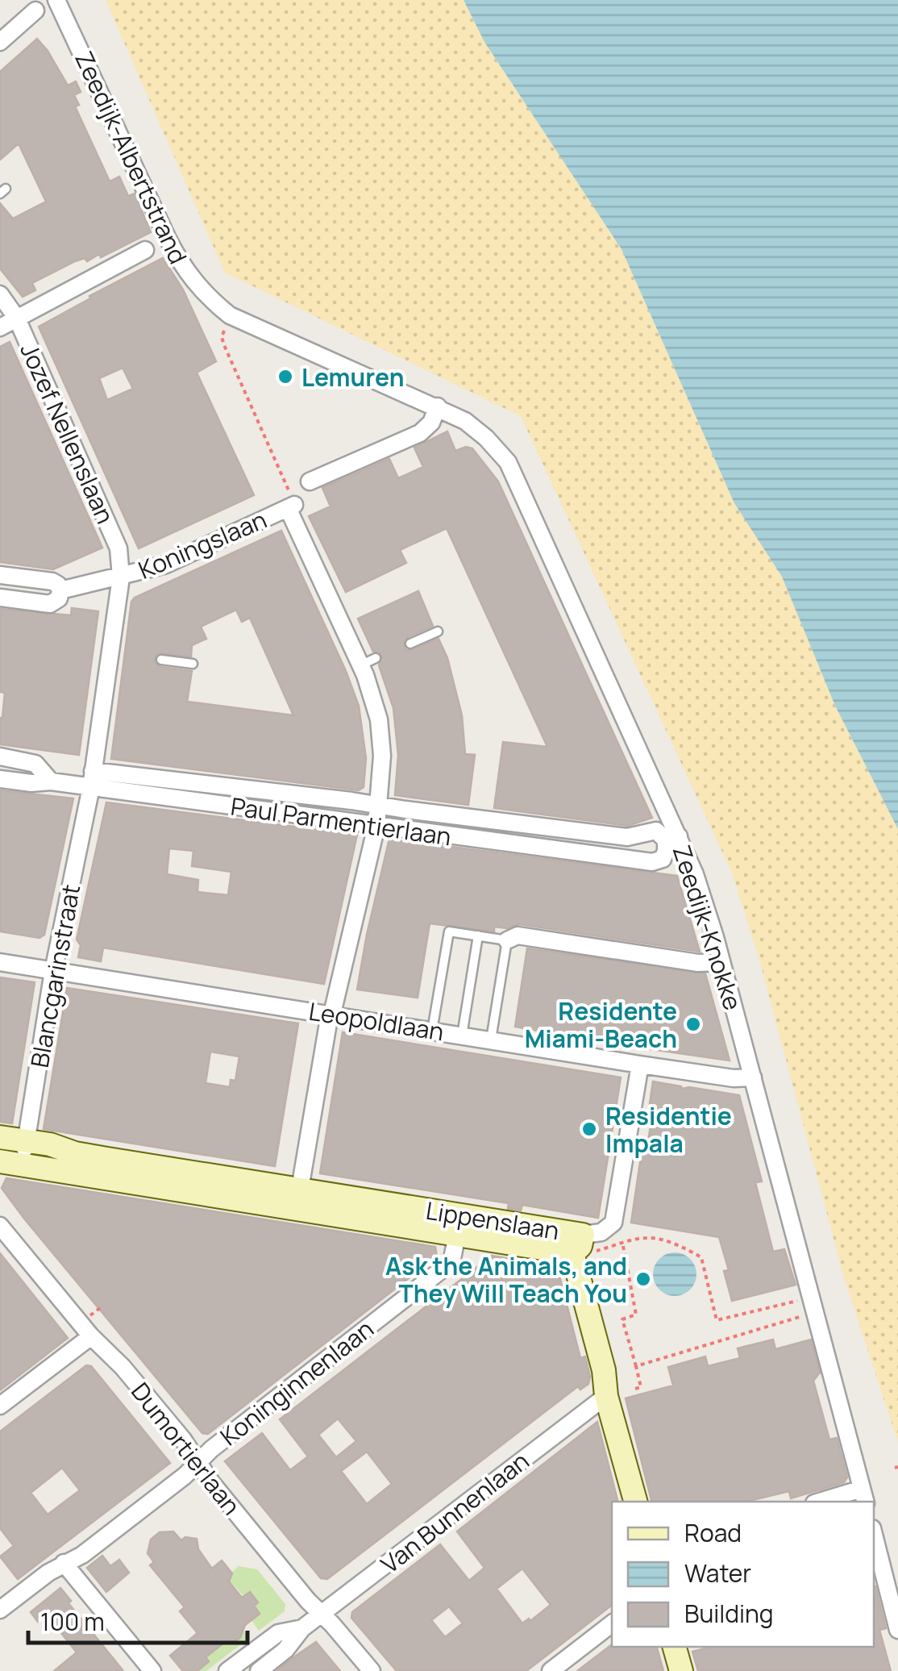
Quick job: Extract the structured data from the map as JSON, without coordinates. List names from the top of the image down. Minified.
{"streets":{"street":["Zeedijk-Albertstrand","Jozef Nellenslaan","Koningslaan","Paul Parmentierlaan","Zeedijk-Knokke","Blancgarinstraat","Leopoldlaan","Lippenslaan","Koninginnenlaan","Dumortierlaan","Van Bunnenlaan"]},"crossings":[["Zeedijk-Albertstrand","Zeedijk-Knokke"],["Jozef Nellenslaan","Koningslaan"],["Jozef Nellenslaan","Blancgarinstraat"],["Paul Parmentierlaan","Zeedijk-Knokke"],["Paul Parmentierlaan","Blancgarinstraat"],["Zeedijk-Knokke","Leopoldlaan"],["Blancgarinstraat","Leopoldlaan"],["Blancgarinstraat","Lippenslaan"],["Lippenslaan","Koninginnenlaan"],["Koninginnenlaan","Dumortierlaan"],["Dumortierlaan","Van Bunnenlaan"]],"places":["Lemuren","Residente Miami-Beach","Residentie Impala","Ask the Animals, and They Will Teach You"],"legend":["Road","Water","Building"],"scale_bar":"100 m"}
